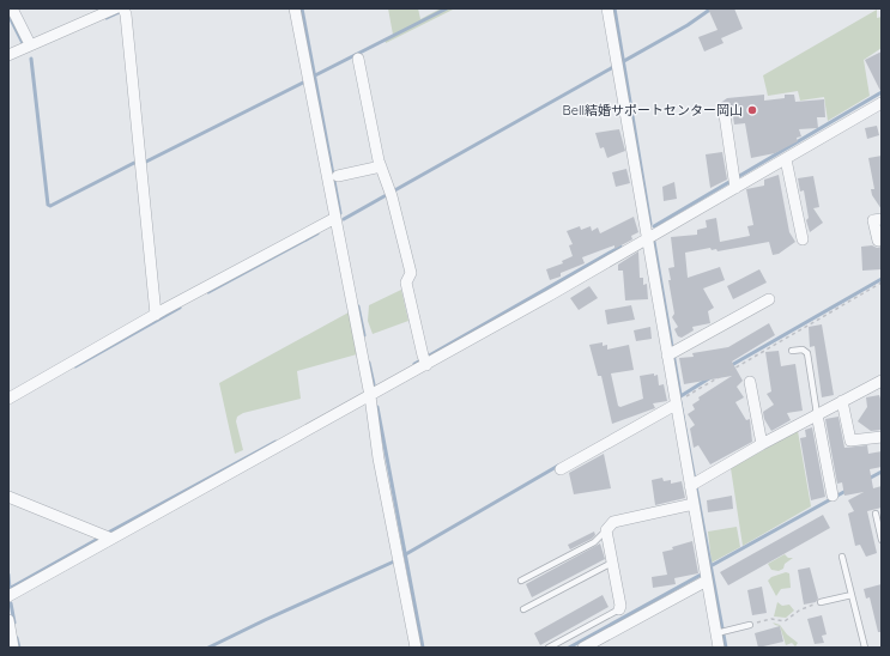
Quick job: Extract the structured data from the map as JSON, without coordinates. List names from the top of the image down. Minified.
{"places":["Bell結婚サポートセンター岡山"]}
